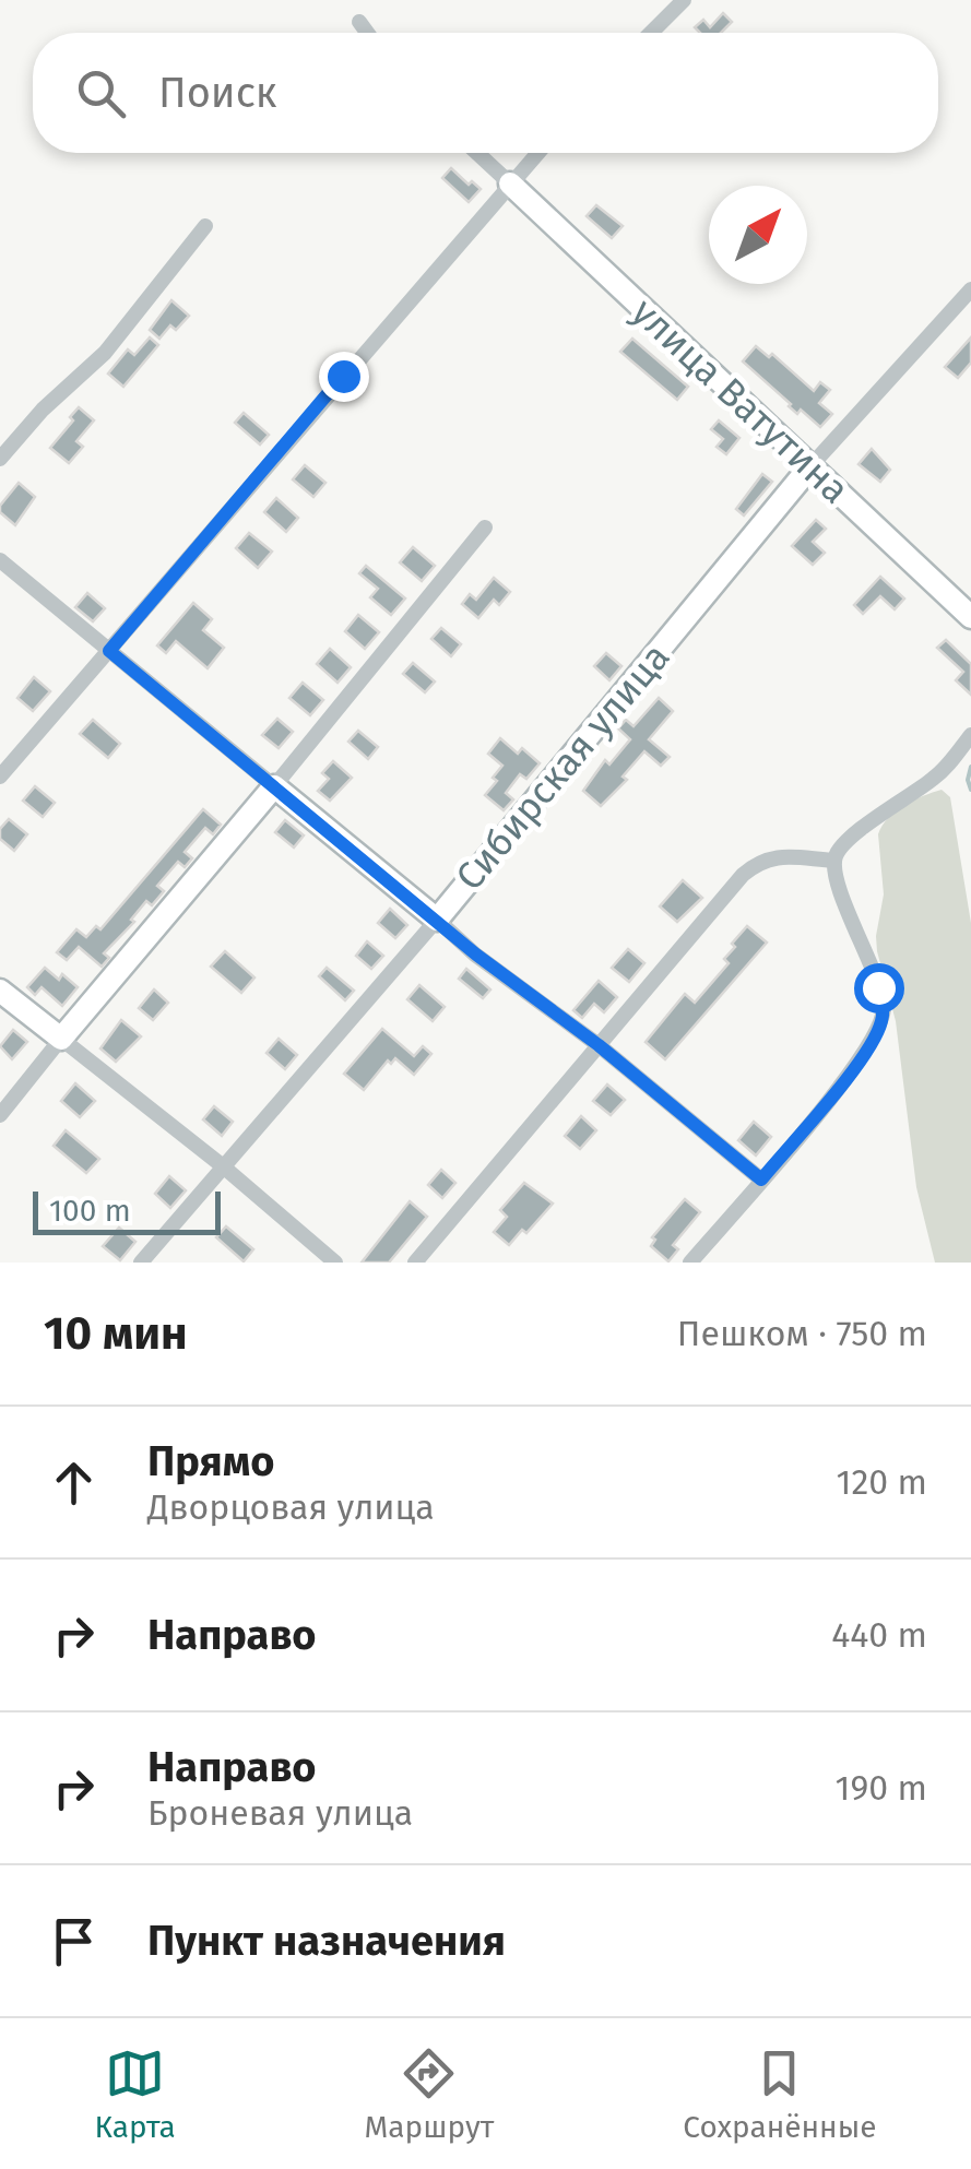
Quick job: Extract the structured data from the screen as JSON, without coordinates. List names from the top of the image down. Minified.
{"streets":{"street":["улица Ватутина","Сибирская улица"]},"crossings":[["улица Ватутина","Сибирская улица"]],"scale_bar":"100 m","north":"top right","page":{"search":"Поиск","scale":"100 m","heading":["10 мин","Пешком · 750 m"],"list":[["Прямо","Дворцовая улица","120 m"],["Направо","440 m"],["Направо","Броневая улица","190 m"],"Пункт назначения"],"nav":["Карта","Маршрут","Сохранённые"]}}
